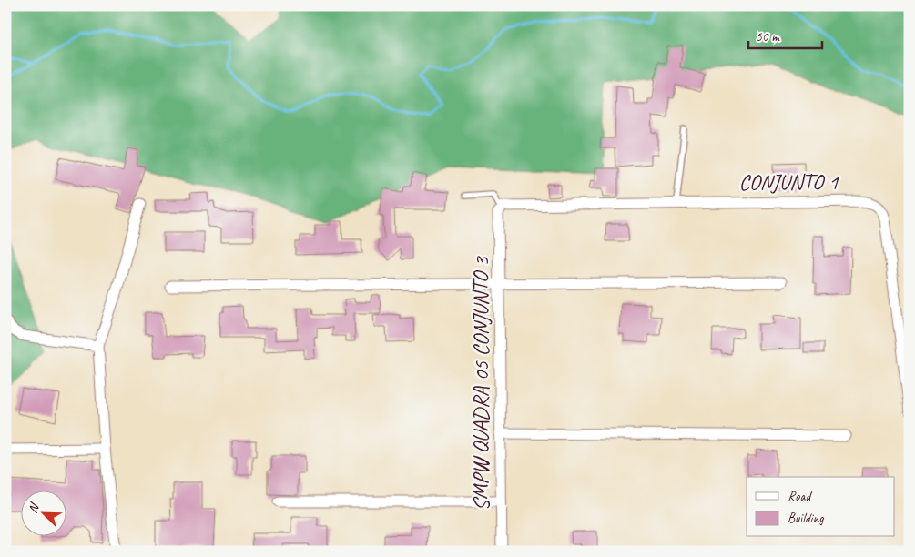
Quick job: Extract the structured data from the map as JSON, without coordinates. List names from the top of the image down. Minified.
{"streets":{"street":["CONJUNTO 1","SMPW QUADRA 05 CONJUNTO 3"]},"crossings":[["CONJUNTO 1","SMPW QUADRA 05 CONJUNTO 3"]],"legend":["Road","Building"],"scale_bar":"50 m","north":"top left"}
